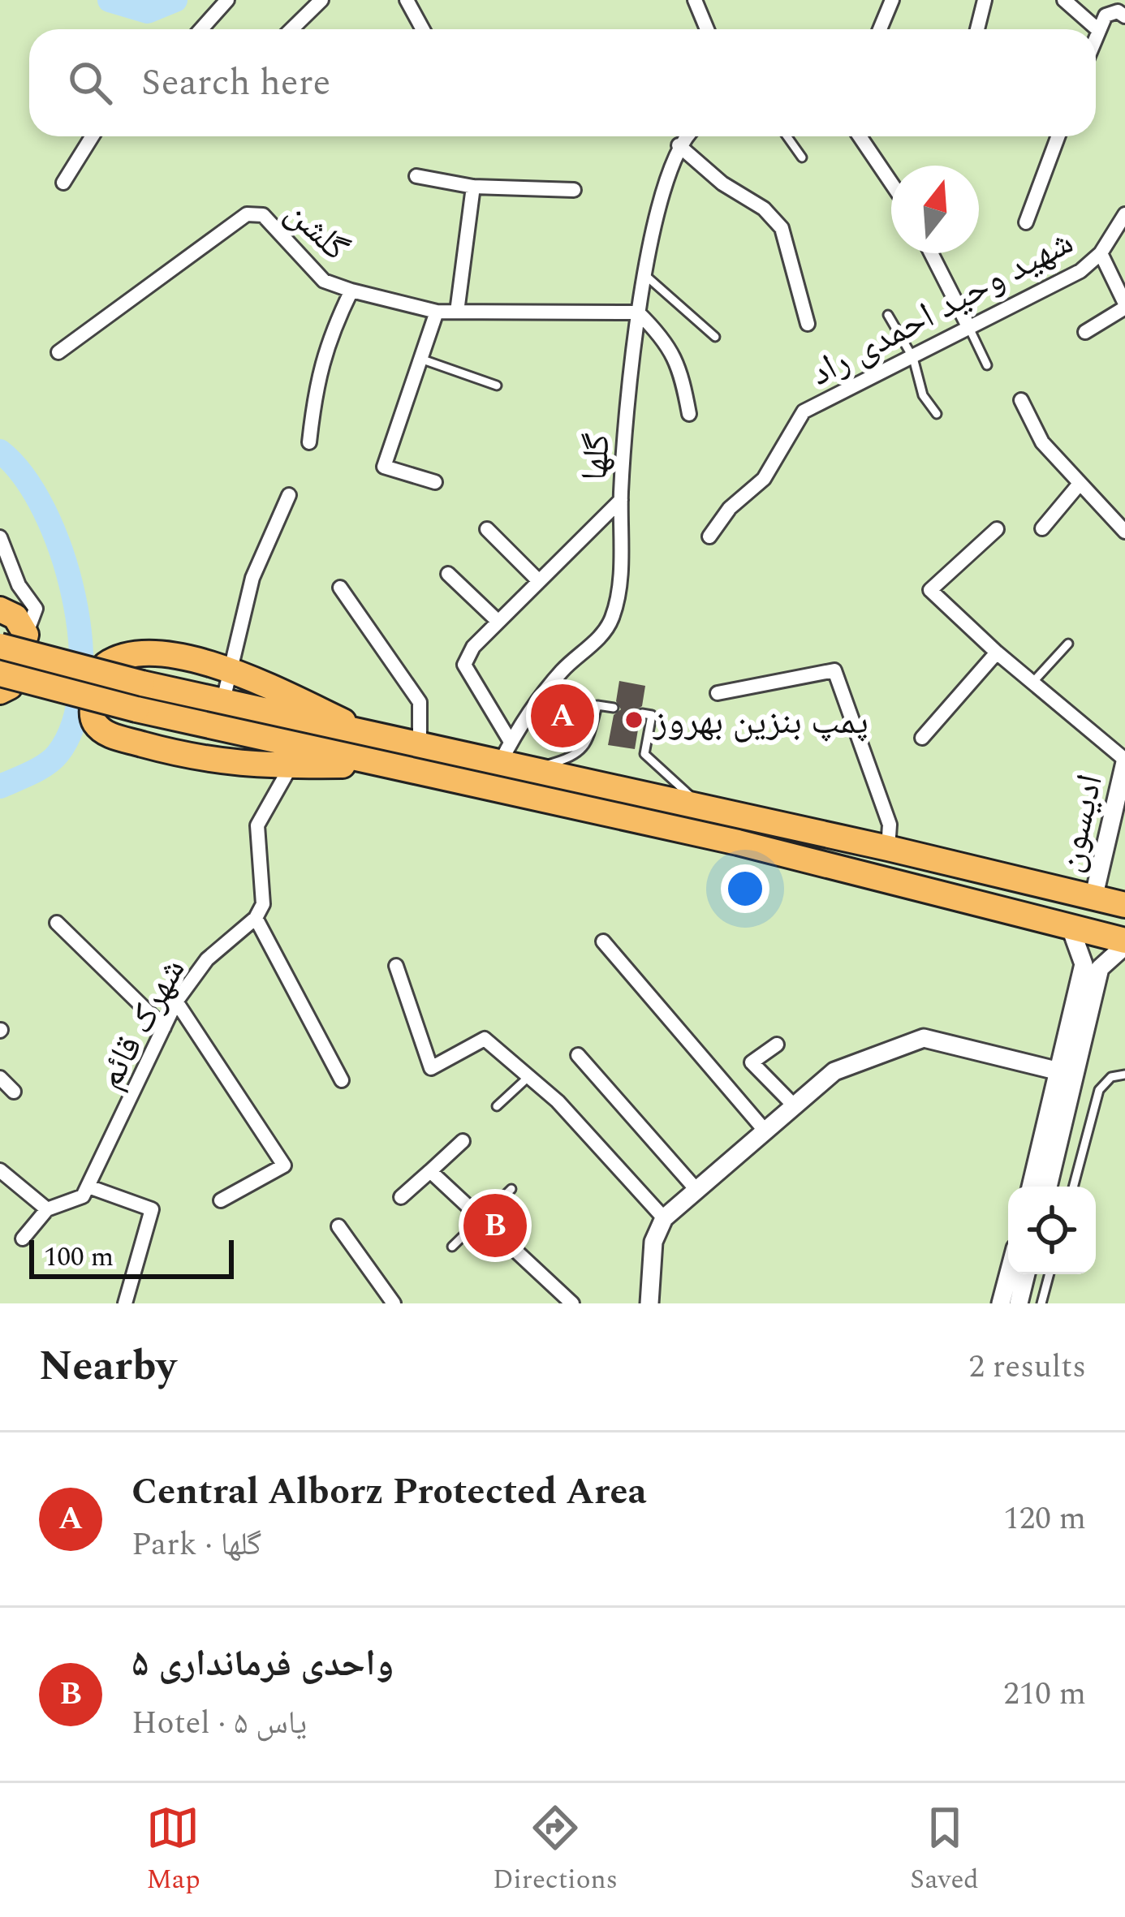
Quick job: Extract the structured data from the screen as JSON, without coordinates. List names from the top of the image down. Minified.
{"streets":{"street":["گلشن","شهید وحید احمدی راد","گلها","ادیسون","شهرک قائم"]},"crossings":[["گلشن","گلها"]],"places":["پمپ بنزین بهروز"],"scale_bar":"100 m","north":"top","page":{"search":"Search here","pins":["A","B"],"scale":"100 m","heading":["Nearby","2 results"],"list":[{"mark":"A","name":"Central Alborz Protected Area","note":"Park · گلها","value":"120 m"},{"mark":"B","name":"۵ واحدی فرمانداری","note":"Hotel · یاس ۵","value":"210 m"}],"nav":["Map","Directions","Saved"]}}
